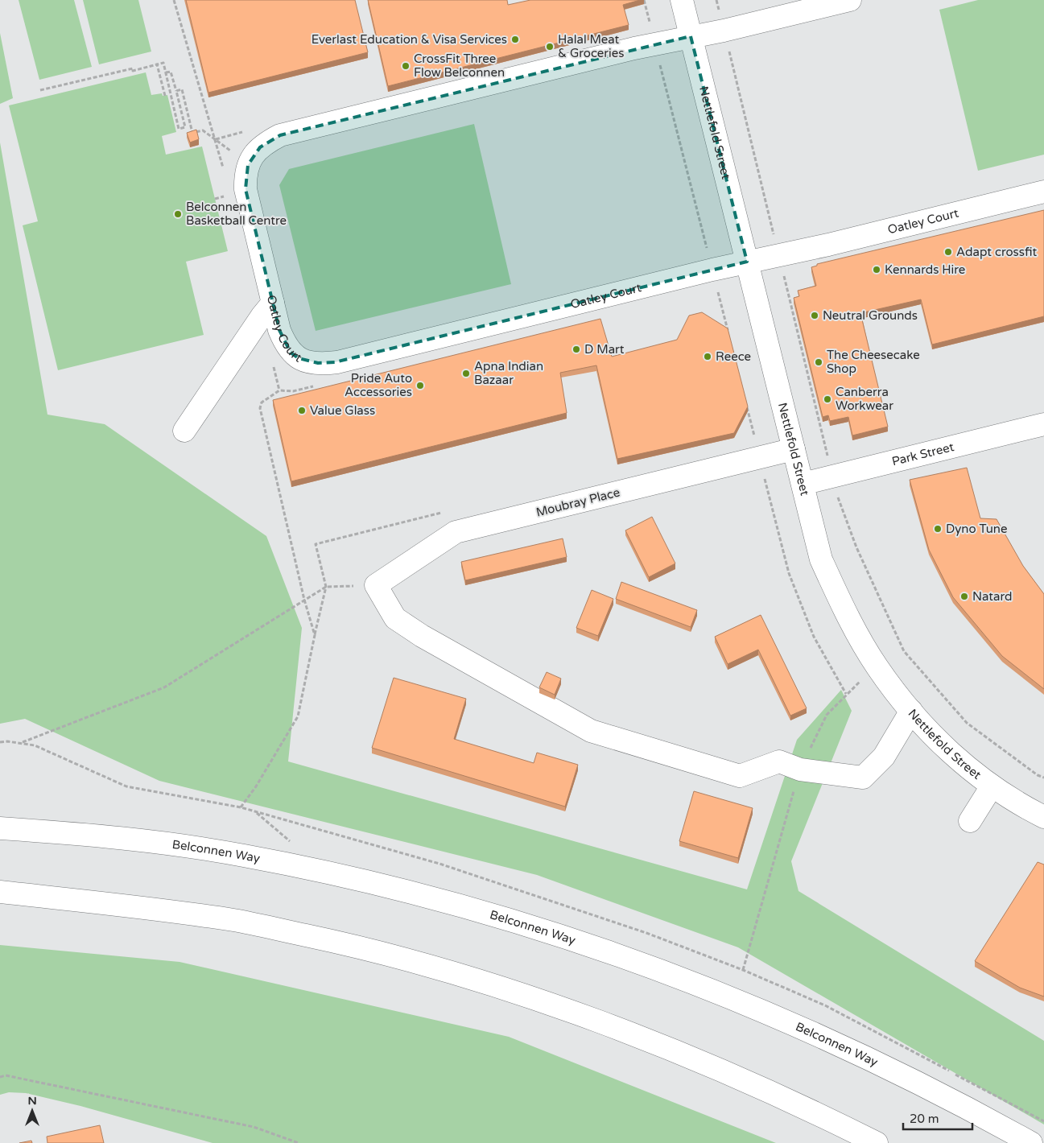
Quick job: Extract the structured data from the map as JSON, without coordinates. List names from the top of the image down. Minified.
{"streets":{"street":["Nettlefold Street","Oatley Court","Park Street","Moubray Place","Belconnen Way"]},"crossings":[["Nettlefold Street","Oatley Court"],["Nettlefold Street","Park Street"],["Nettlefold Street","Moubray Place"]],"places":["Everlast Education & Visa Services","Halal Meat & Groceries","CrossFit Three Flow Belconnen","Belconnen Basketball Centre","Adapt crossfit","Kennards Hire","Neutral Grounds","D Mart","Reece","The Cheesecake Shop","Apna Indian Bazaar","Pride Auto Accessories","Canberra Workwear","Value Glass","Dyno Tune","Natard"],"scale_bar":"20 m","north":"top"}
